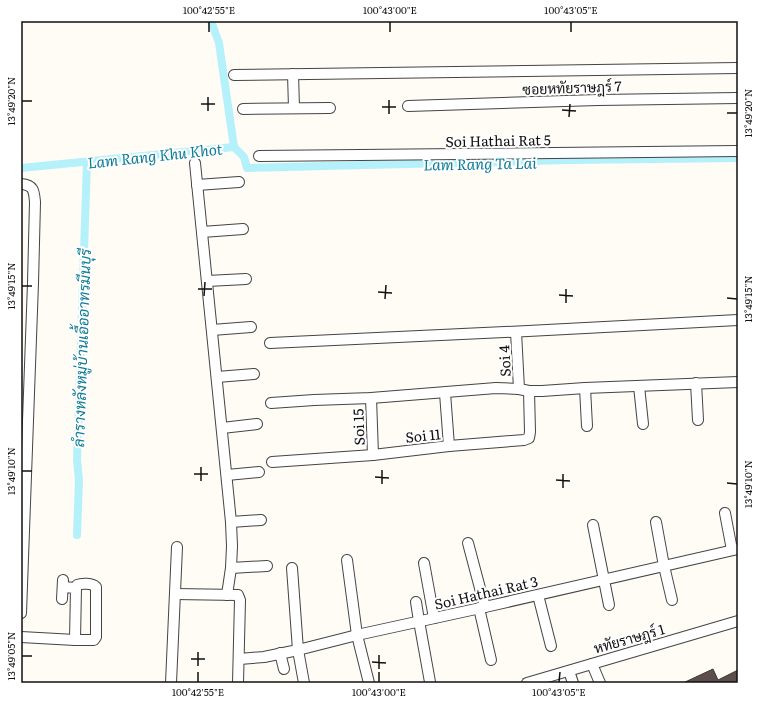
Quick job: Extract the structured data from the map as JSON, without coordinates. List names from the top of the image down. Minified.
{"streets":{"street":["ซอยหทัยราษฎร์ 7","Soi Hathai Rat 5","Soi 4","Soi 15","Soi 11","Soi Hathai Rat 3","หทัยราษฎร์ 1"]},"crossings":[["Soi 4","Soi 11"],["Soi 15","Soi 11"]],"water":["Lam Rang Khu Khot","Lam Rang Ta Lai","ลำรางหลังหมู่บ้านเอื้ออาทรมีนบุรี"],"coordinates":["100°42'55\"E","100°43'00\"E","100°43'05\"E","13°49'20\"N","13°49'15\"N","13°49'10\"N","13°49'05\"N"]}
